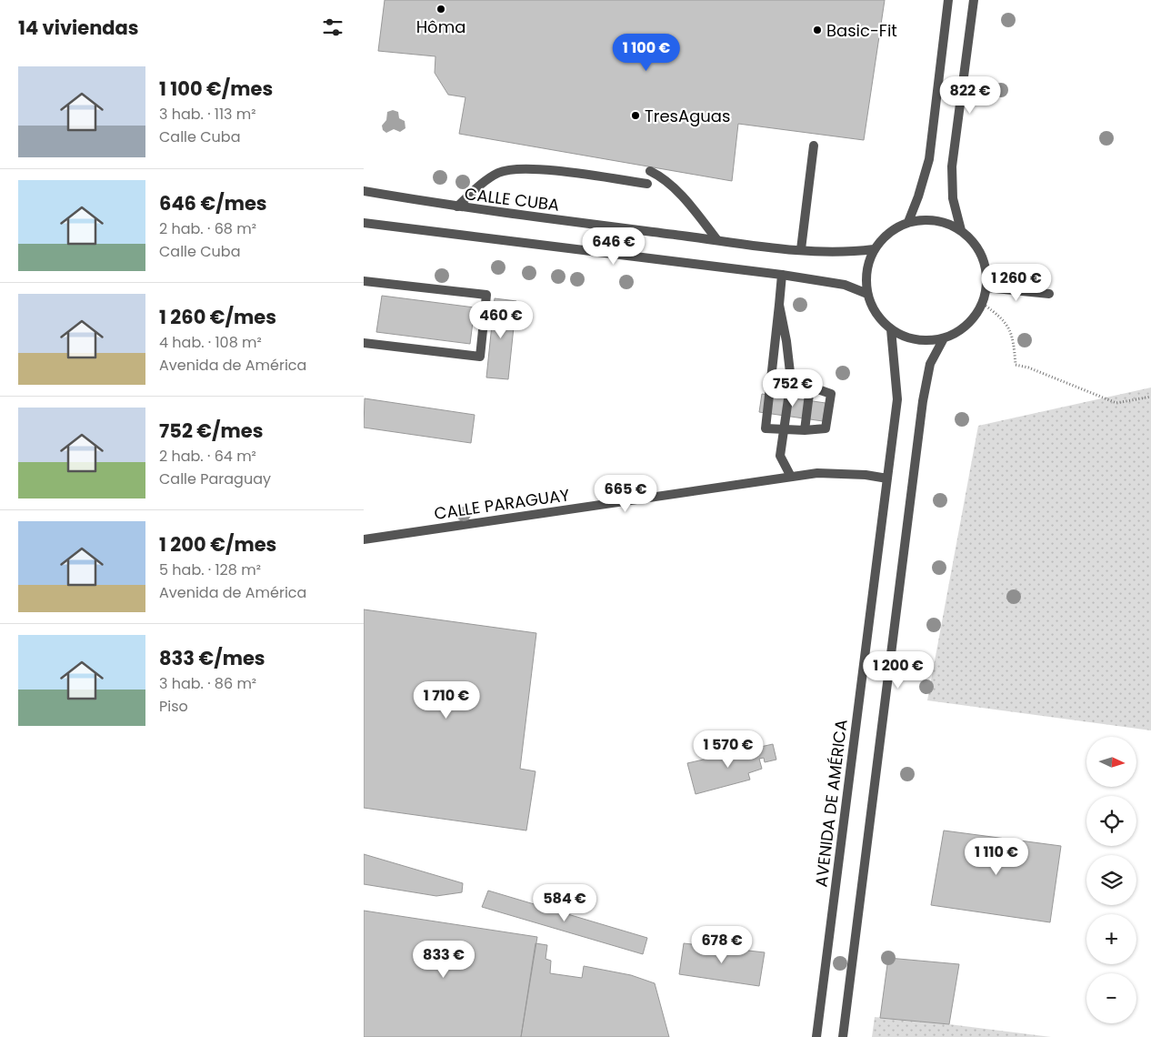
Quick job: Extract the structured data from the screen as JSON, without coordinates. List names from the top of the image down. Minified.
{"streets":{"street":["CALLE CUBA","CALLE PARAGUAY","AVENIDA DE AMÉRICA"]},"crossings":[["CALLE CUBA","AVENIDA DE AMÉRICA"],["CALLE PARAGUAY","AVENIDA DE AMÉRICA"]],"places":["Hôma","Basic-Fit","TresAguas"],"north":"right","page":{"heading":"14 viviendas","price":["1 100 €","822 €","646 €","1 260 €","460 €","752 €","665 €","1 200 €","1 710 €","1 570 €","1 110 €","584 €","678 €","833 €"],"list":[{"name":"1 100 €/mes","note":"3 hab. · 113 m² · Calle Cuba"},{"name":"646 €/mes","note":"2 hab. · 68 m² · Calle Cuba"},{"name":"1 260 €/mes","note":"4 hab. · 108 m² · Avenida de América"},{"name":"752 €/mes","note":"2 hab. · 64 m² · Calle Paraguay"},{"name":"1 200 €/mes","note":"5 hab. · 128 m² · Avenida de América"},{"name":"833 €/mes","note":"3 hab. · 86 m² · Piso"}],"map_buttons":["+","−"]}}
